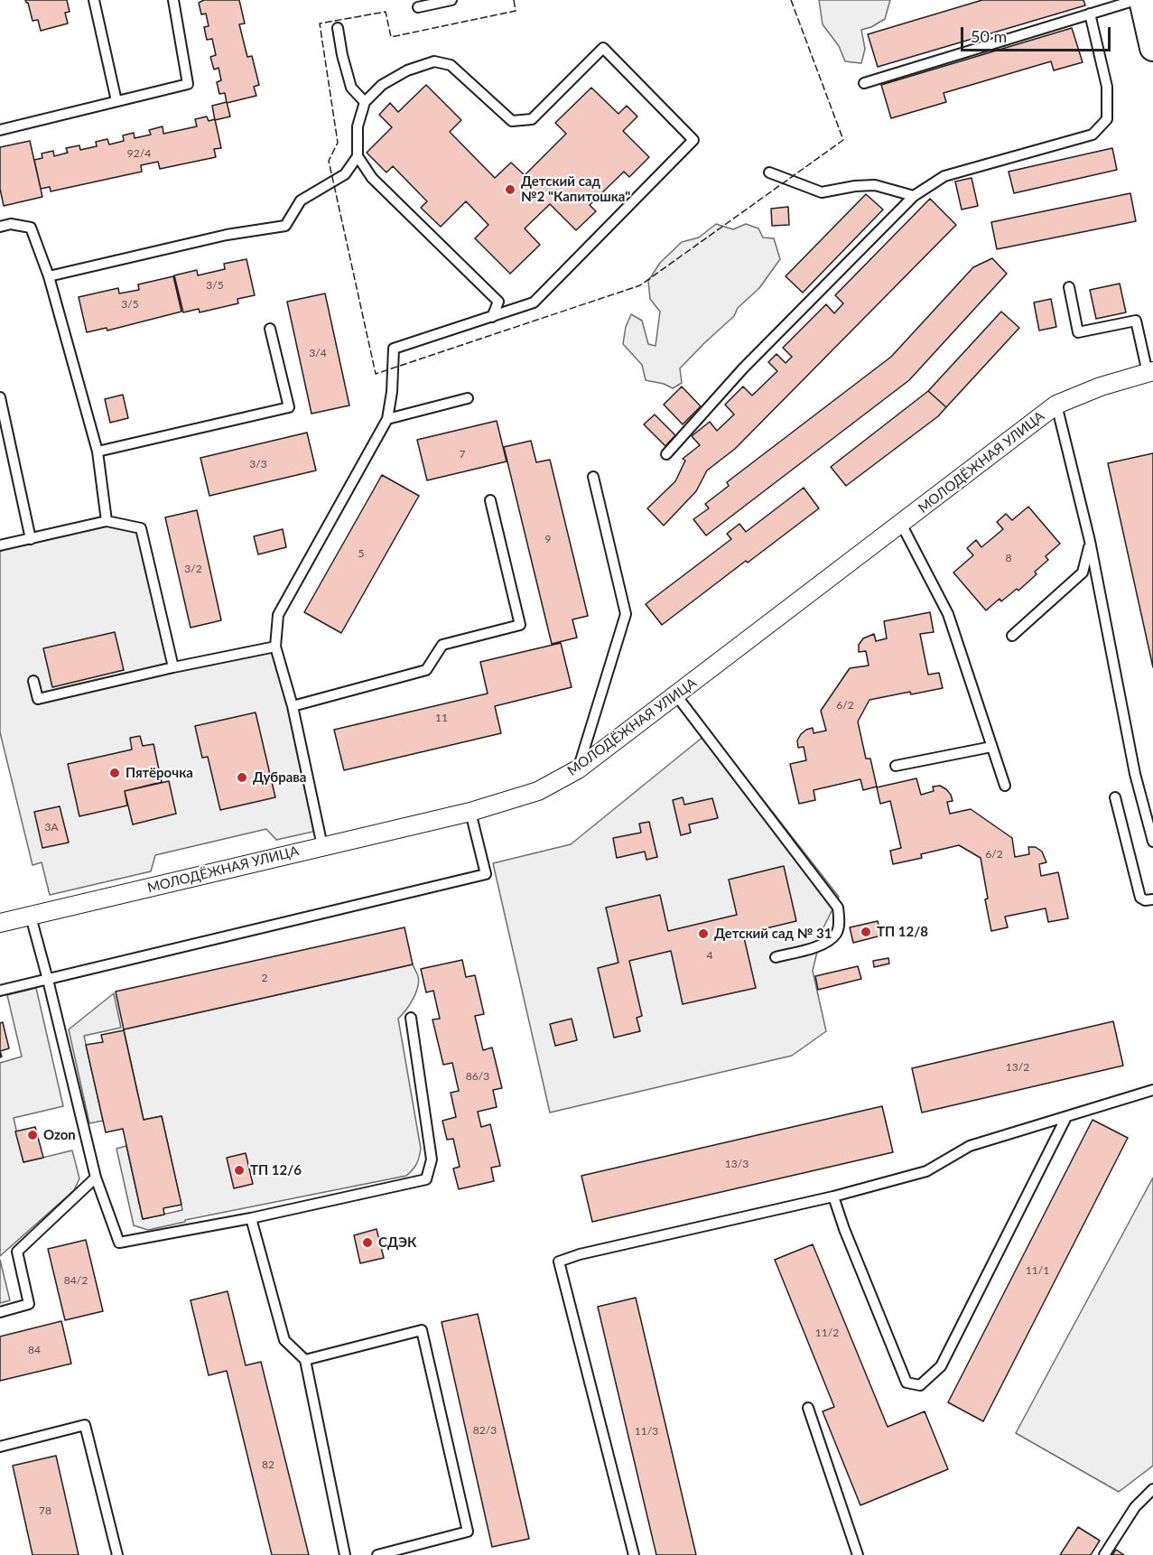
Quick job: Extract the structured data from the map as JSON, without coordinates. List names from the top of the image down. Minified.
{"streets":{"street":["МОЛОДЁЖНАЯ УЛИЦА"]},"places":["Детский сад №2 \"Капитошка\"","Пятёрочка","Дубрава","ТП 12/8","Детский сад № 31","Ozon","ТП 12/6","СДЭК"],"house_numbers":["92/4","3/5","3/5","3/4","7","3/3","9","5","8","3/2","6/2","11","3А","6/2","4","2","13/2","86/3","13/3","11/1","84/2","11/2","84","82/3","11/3","82","78"],"scale_bar":"50 m"}
